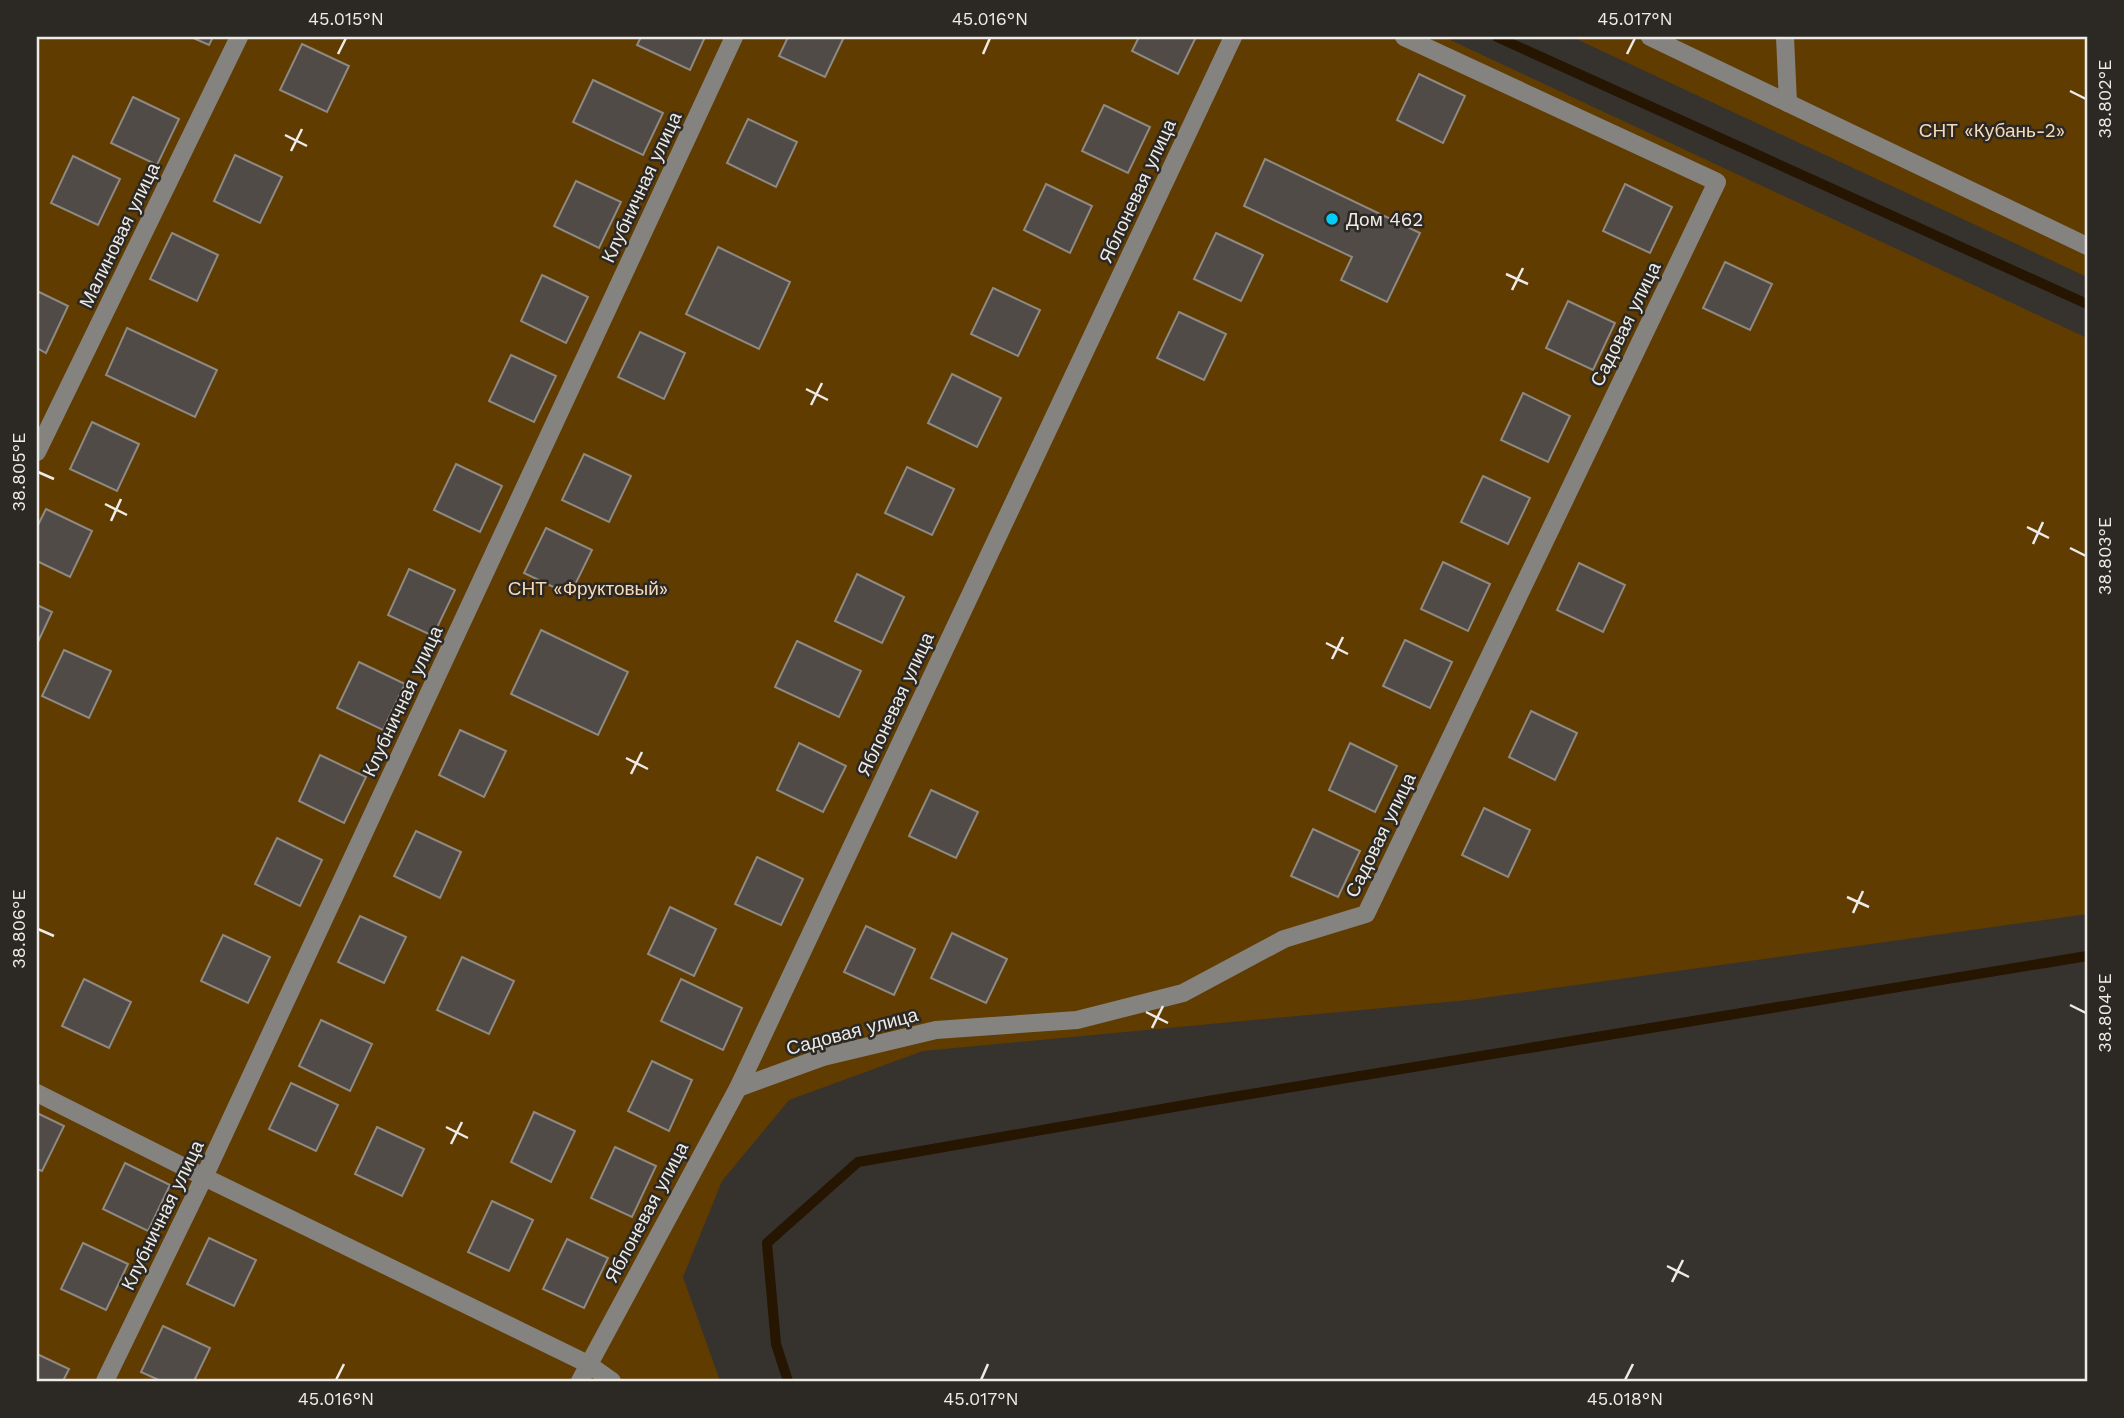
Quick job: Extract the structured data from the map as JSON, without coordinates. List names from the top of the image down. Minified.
{"streets":{"street":["Клубничная улица","Яблоневая улица","Малиновая улица","Садовая улица"]},"crossings":[["Яблоневая улица","Садовая улица"]],"parks":["СНТ «Кубань-2»","СНТ «Фруктовый»"],"places":["Дом 462"],"coordinates":["45.015°N","45.016°N","45.017°N","38.802°E","38.805°E","38.803°E","38.806°E","38.804°E","45.018°N"]}
